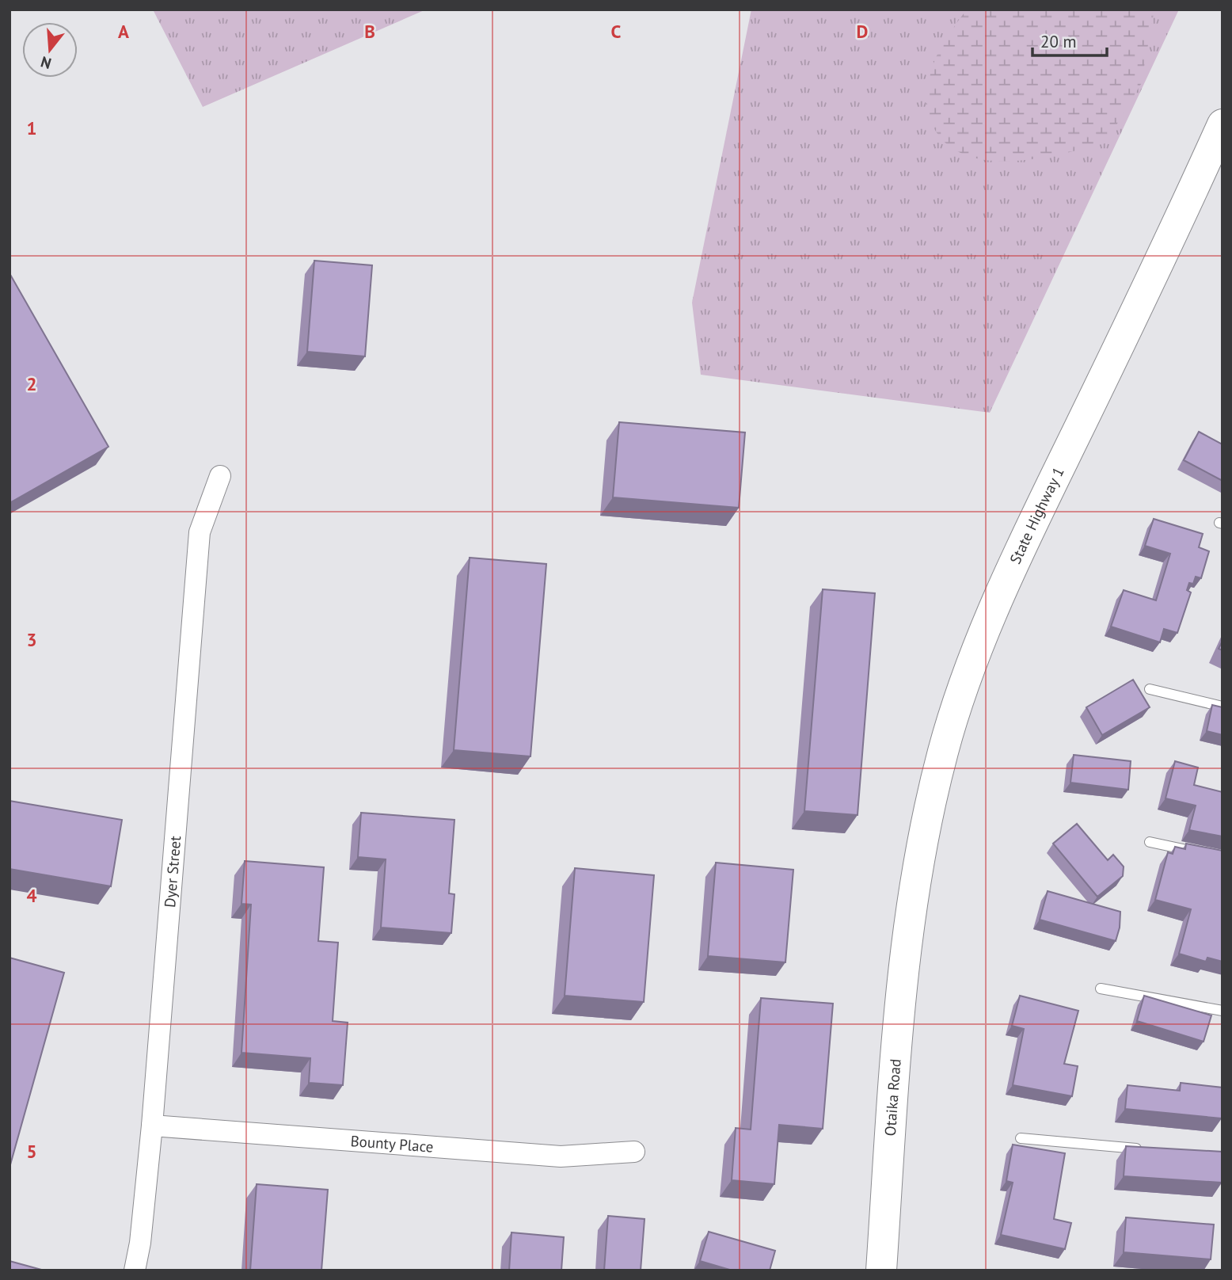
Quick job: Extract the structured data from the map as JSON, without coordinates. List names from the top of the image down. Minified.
{"streets":{"highway":["State Highway 1","Otaika Road"],"street":["Dyer Street","Bounty Place"]},"crossings":[["State Highway 1","Otaika Road"],["Dyer Street","Bounty Place"]],"scale_bar":"20 m","north":"bottom","grid":{"columns":["A","B","C","D"],"rows":["1","2","3","4","5"]}}
